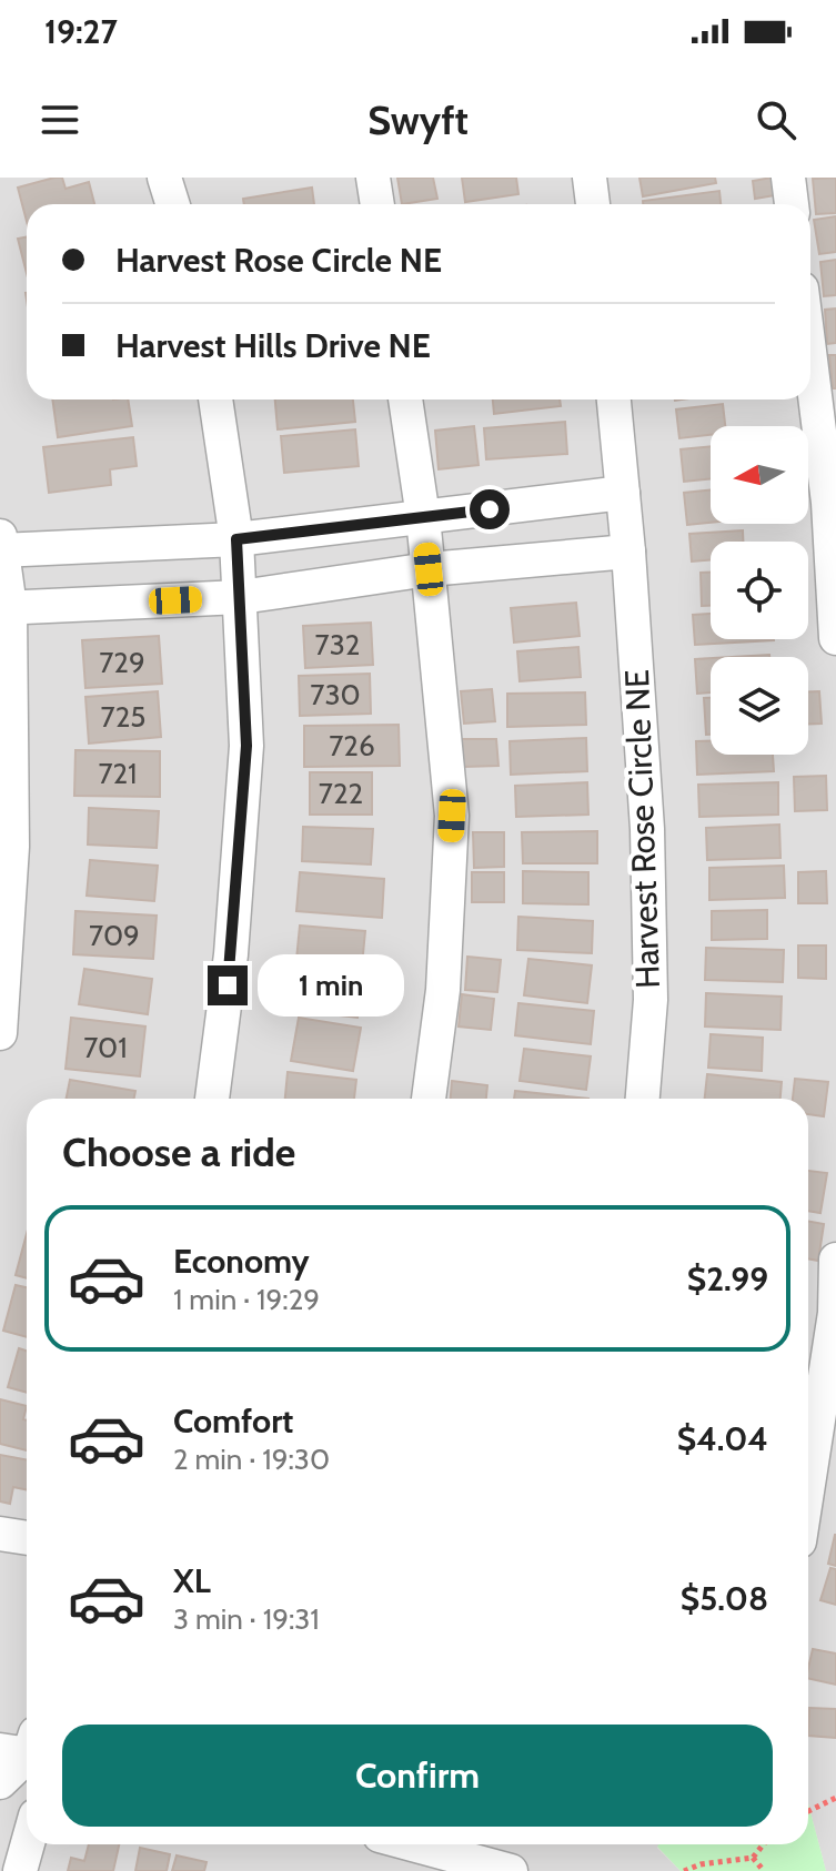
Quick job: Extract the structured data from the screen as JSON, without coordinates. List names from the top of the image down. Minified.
{"streets":{"street":["Harvest Rose Circle NE"]},"house_numbers":["732","729","730","725","726","721","722","709","701"],"north":"left","page":{"status":"19:27","header":"Swyft","banner":["Harvest Rose Circle NE","Harvest Hills Drive NE"],"bubble":"1 min","heading":"Choose a ride","list":[{"name":"Economy","note":"1 min · 19:29","value":"$2.99"},{"name":"Comfort","note":"2 min · 19:30","value":"$4.04"},{"name":"XL","note":"3 min · 19:31","value":"$5.08"}],"buttons":"Confirm"}}
